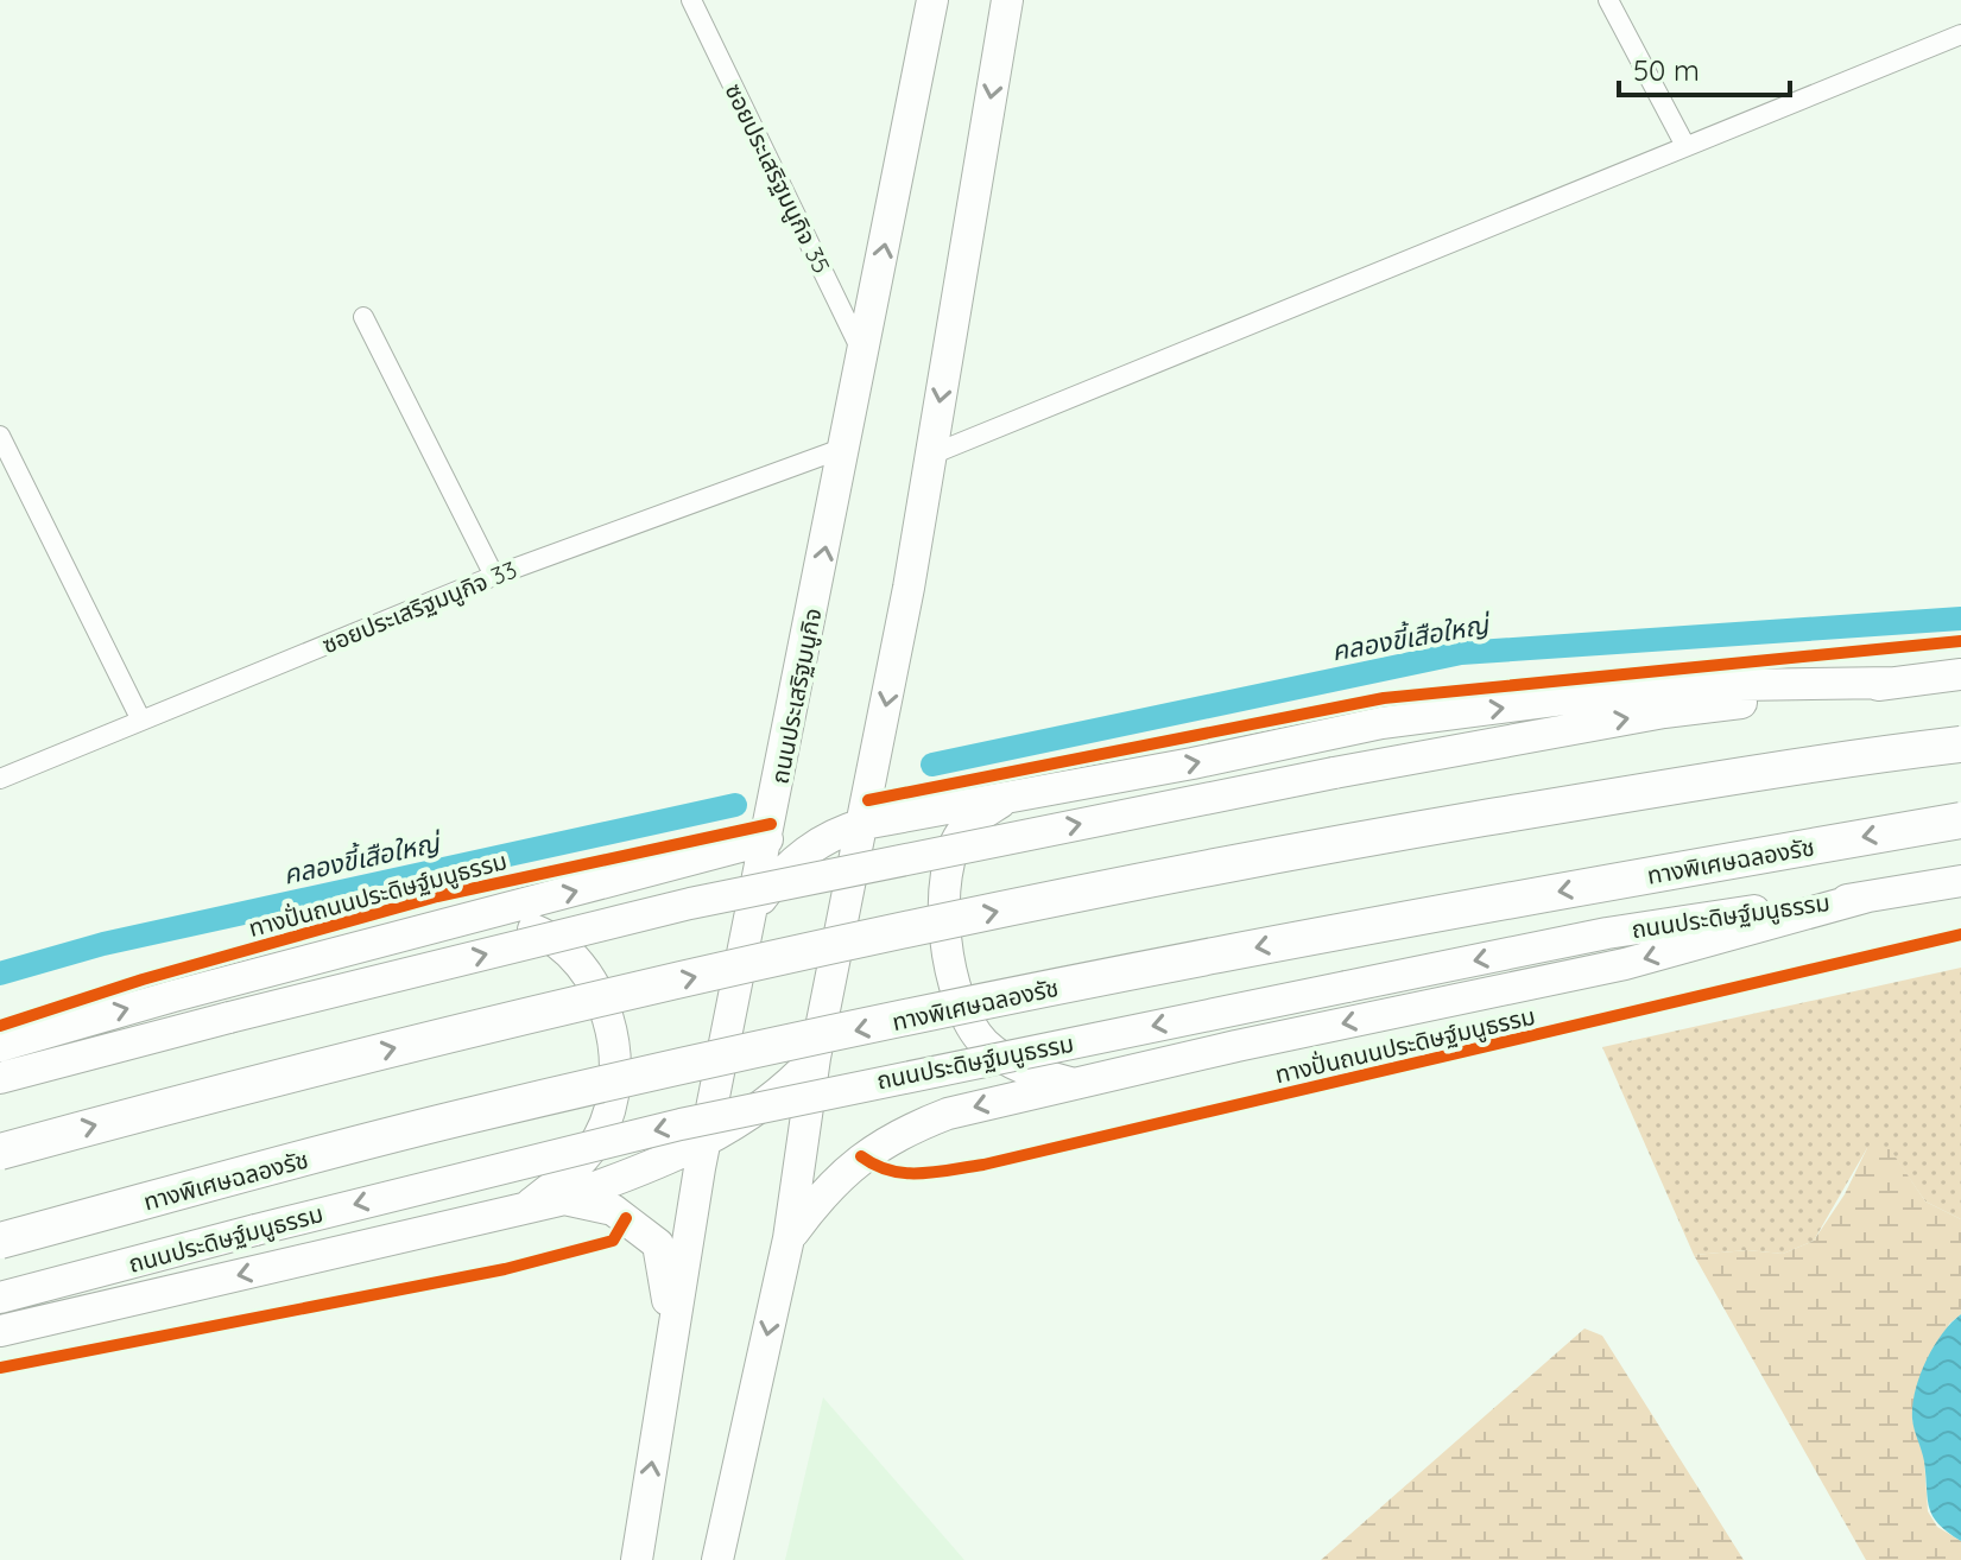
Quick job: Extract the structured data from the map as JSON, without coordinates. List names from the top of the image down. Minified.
{"streets":{"highway":["ทางพิเศษฉลองรัช"],"main road":["ถนนประเสริฐมนูกิจ","ถนนประดิษฐ์มนูธรรม"],"street":["ซอยประเสริฐมนูกิจ 35","ซอยประเสริฐมนูกิจ 33"],"cycle path":["ทางปั่นถนนประดิษฐ์มนูธรรม"]},"crossings":[["ซอยประเสริฐมนูกิจ 35","ถนนประเสริฐมนูกิจ"],["ซอยประเสริฐมนูกิจ 33","ถนนประเสริฐมนูกิจ"]],"water":["คลองขี้เสือใหญ่"],"scale_bar":"50 m"}
